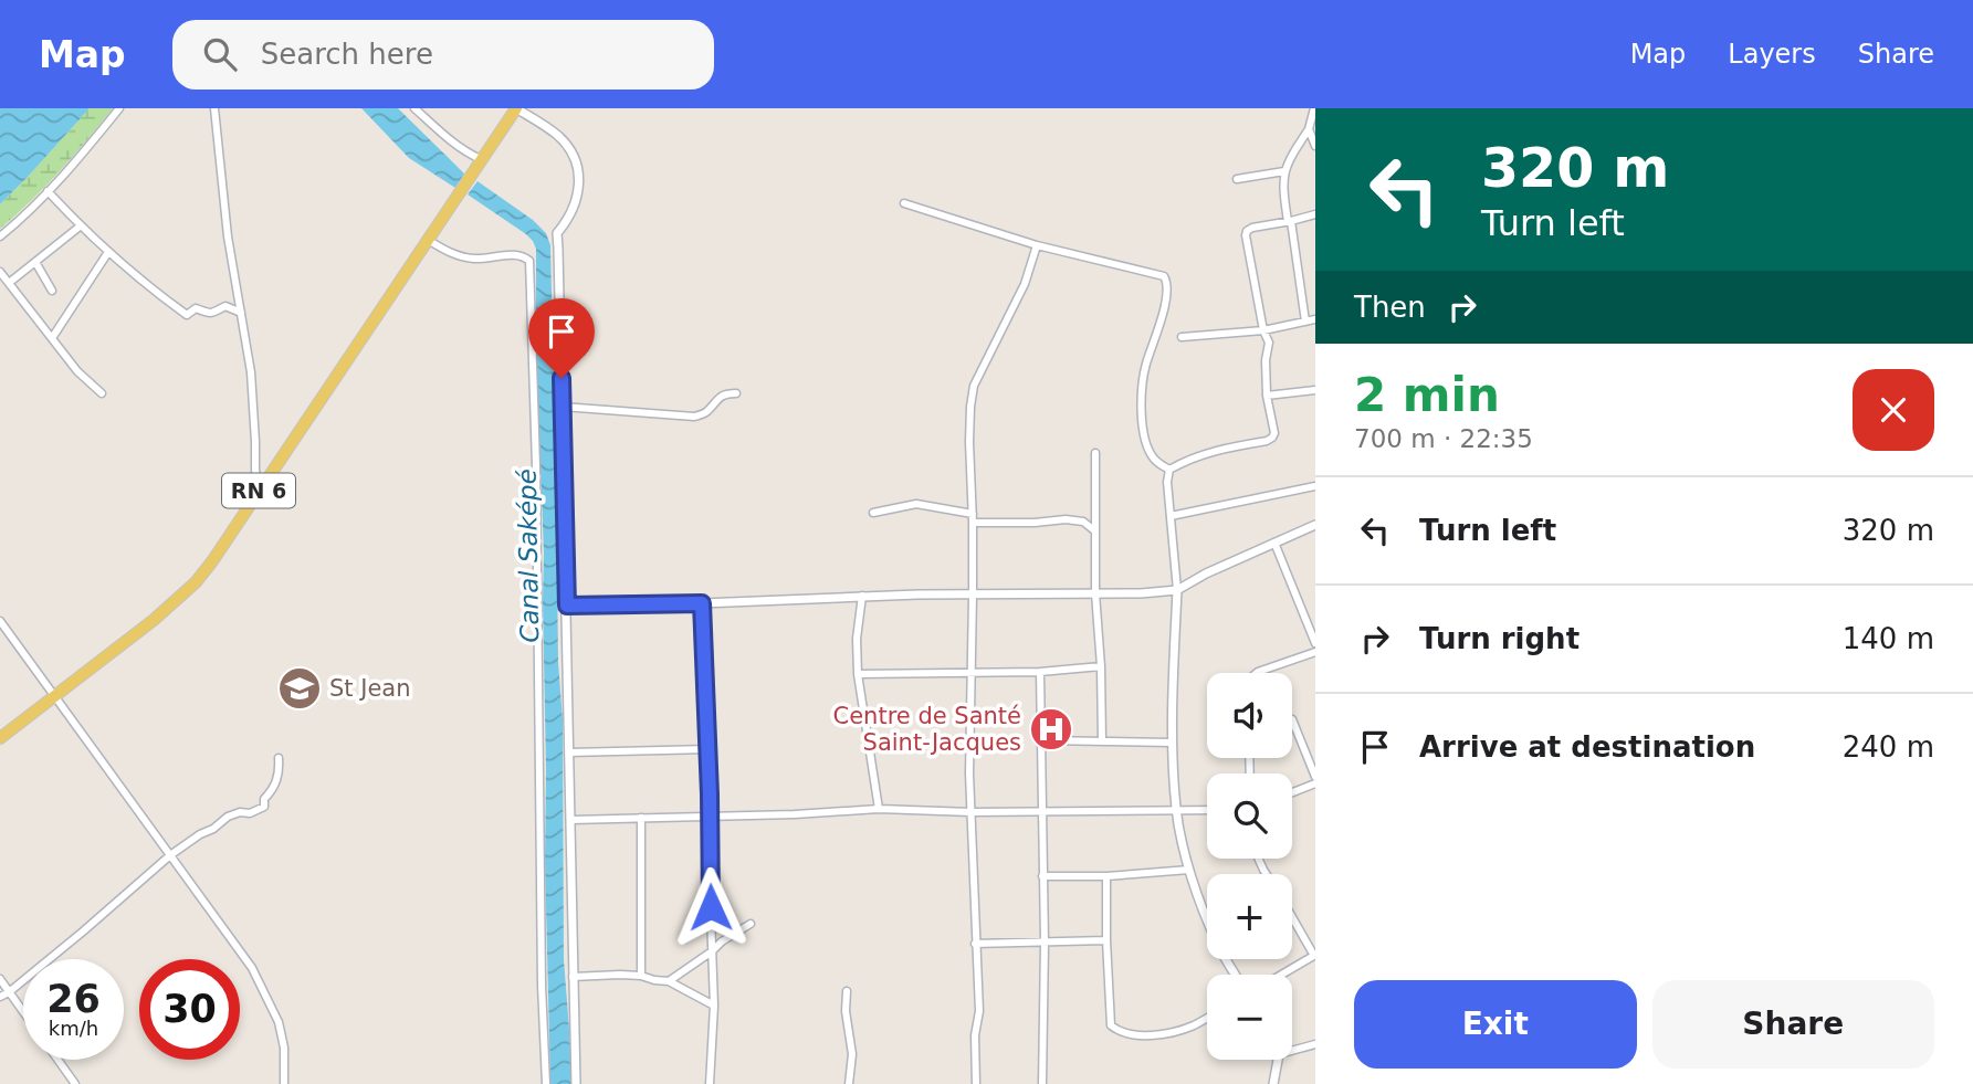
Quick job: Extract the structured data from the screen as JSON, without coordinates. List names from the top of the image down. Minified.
{"streets":{"main road":["RN 6"]},"water":["Canal Saképé"],"places":{"school or university":["St Jean"],"hospital":["Centre de Santé Saint-Jacques"]},"page":{"header":"Map","search":"Search here","nav":["Map","Layers","Share"],"turn":["320 m","Turn left"],"then":"Then","heading":["2 min","700 m · 22:35"],"list":[{"name":"Turn left","value":"320 m"},{"name":"Turn right","value":"140 m"},{"name":"Arrive at destination","value":"240 m"}],"map_buttons":["+","−"],"speed":"26 km/h","limit":"30","buttons":["Exit","Share"]}}
